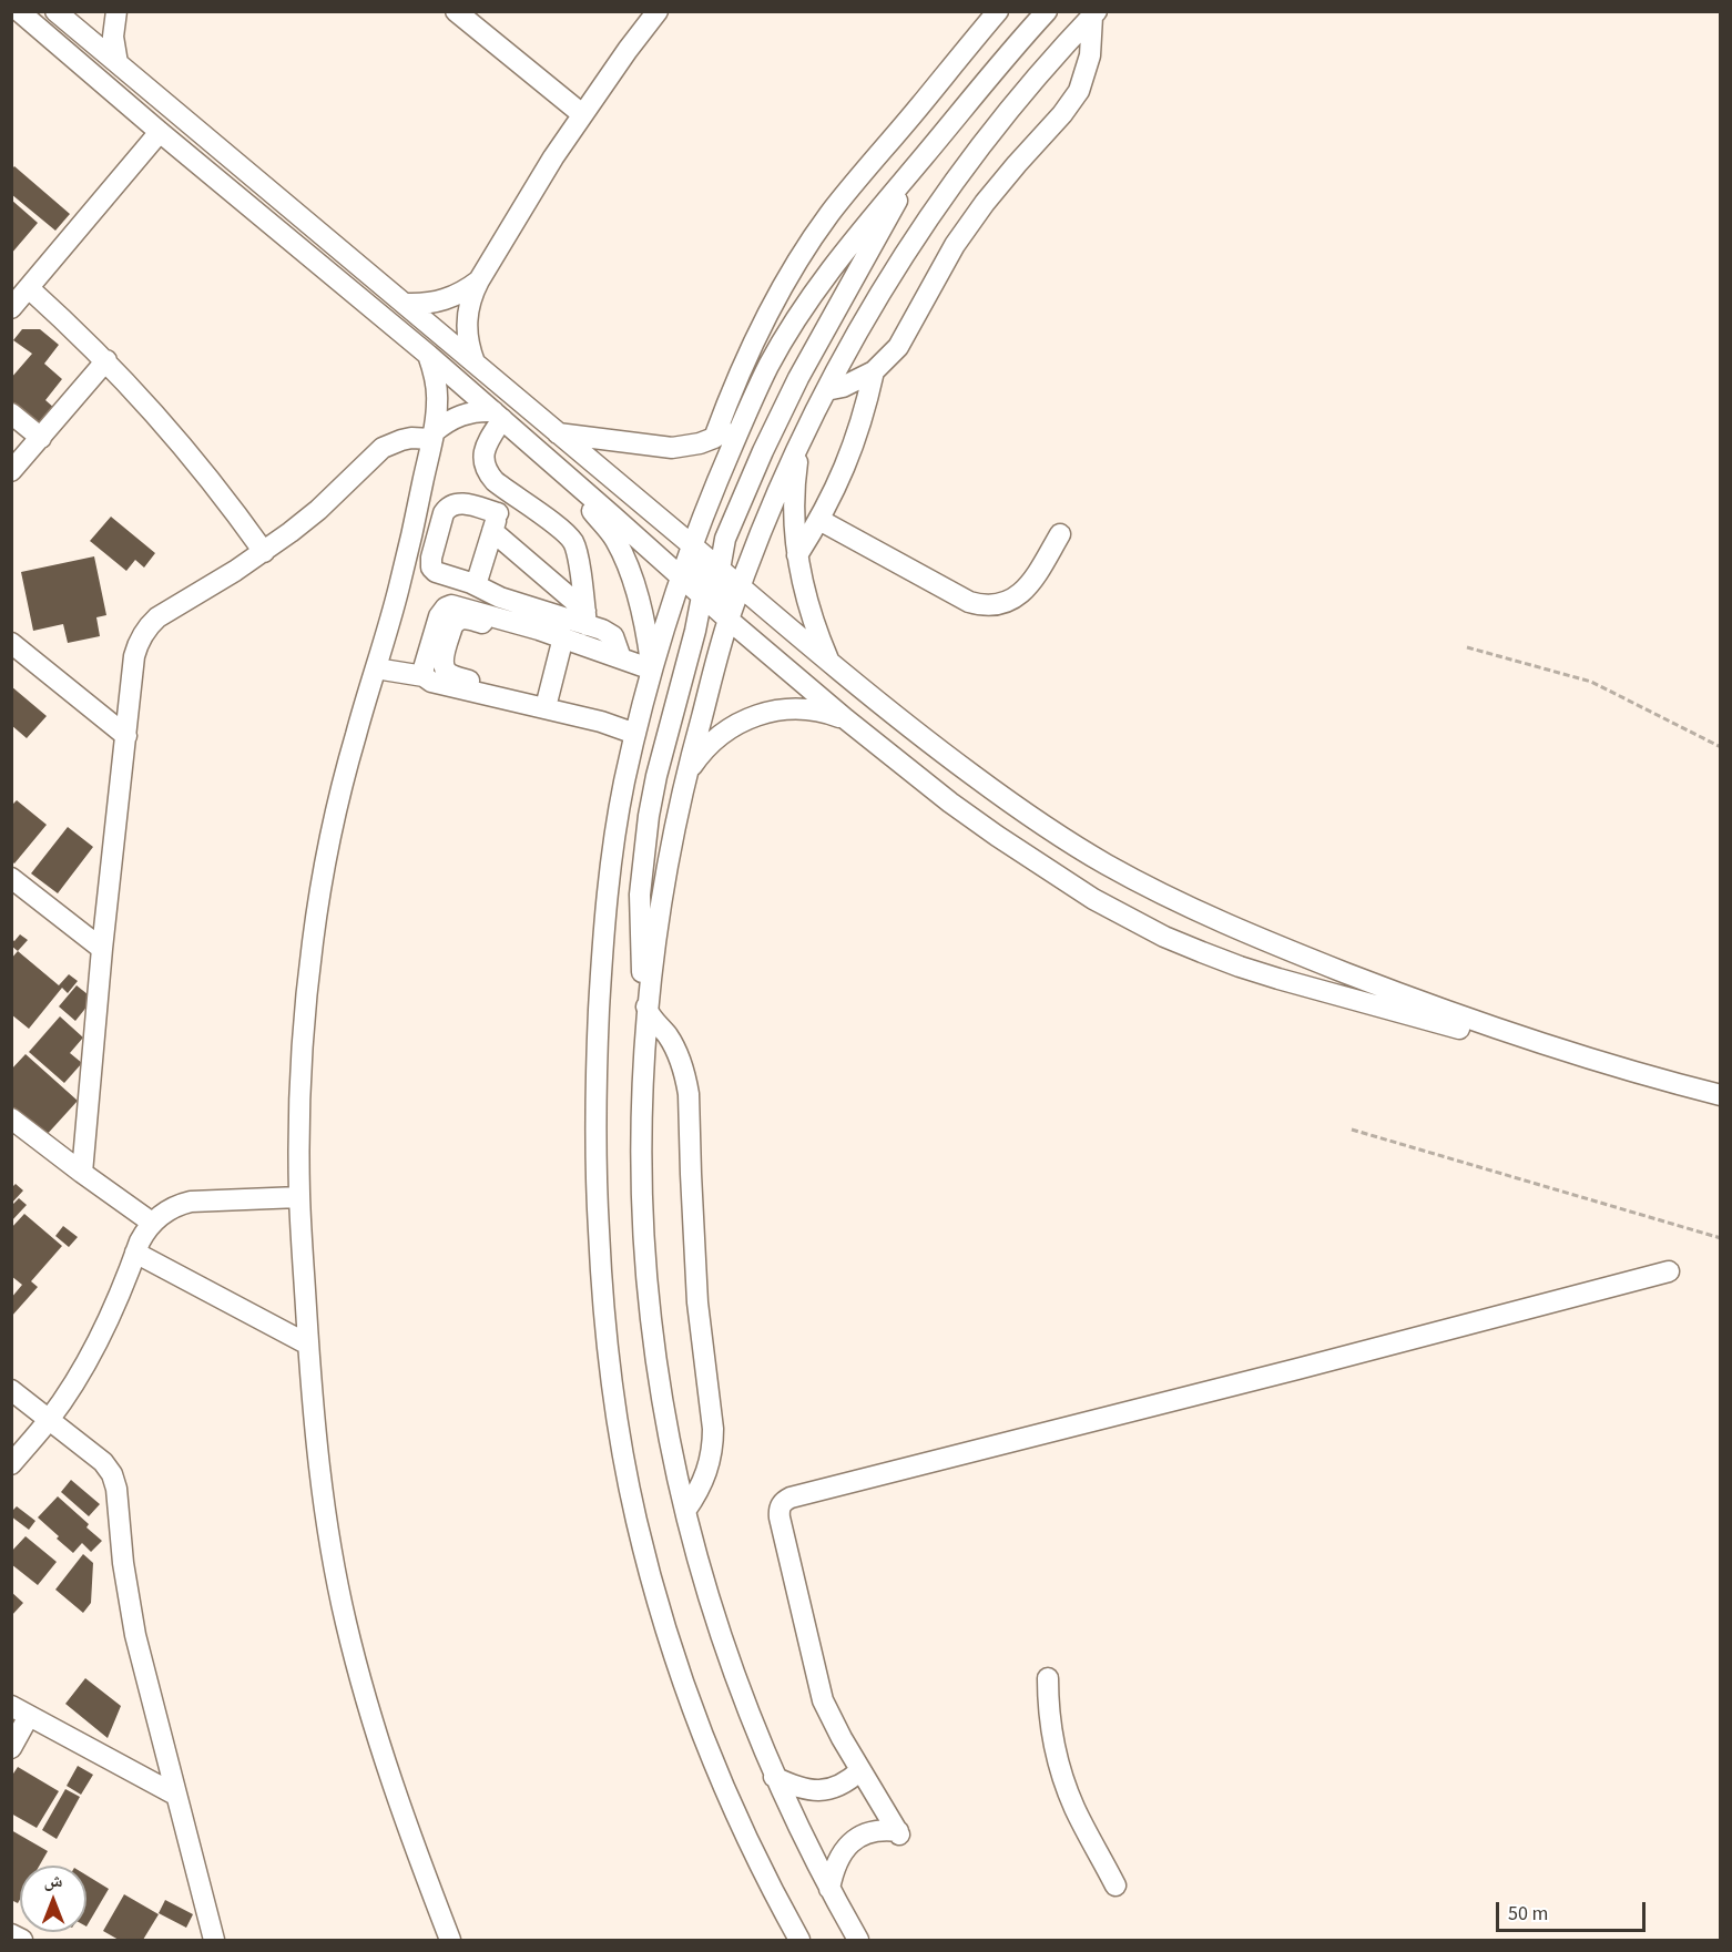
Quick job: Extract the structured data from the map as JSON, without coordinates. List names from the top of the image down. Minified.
{"scale_bar":"50 m","north":"top"}
